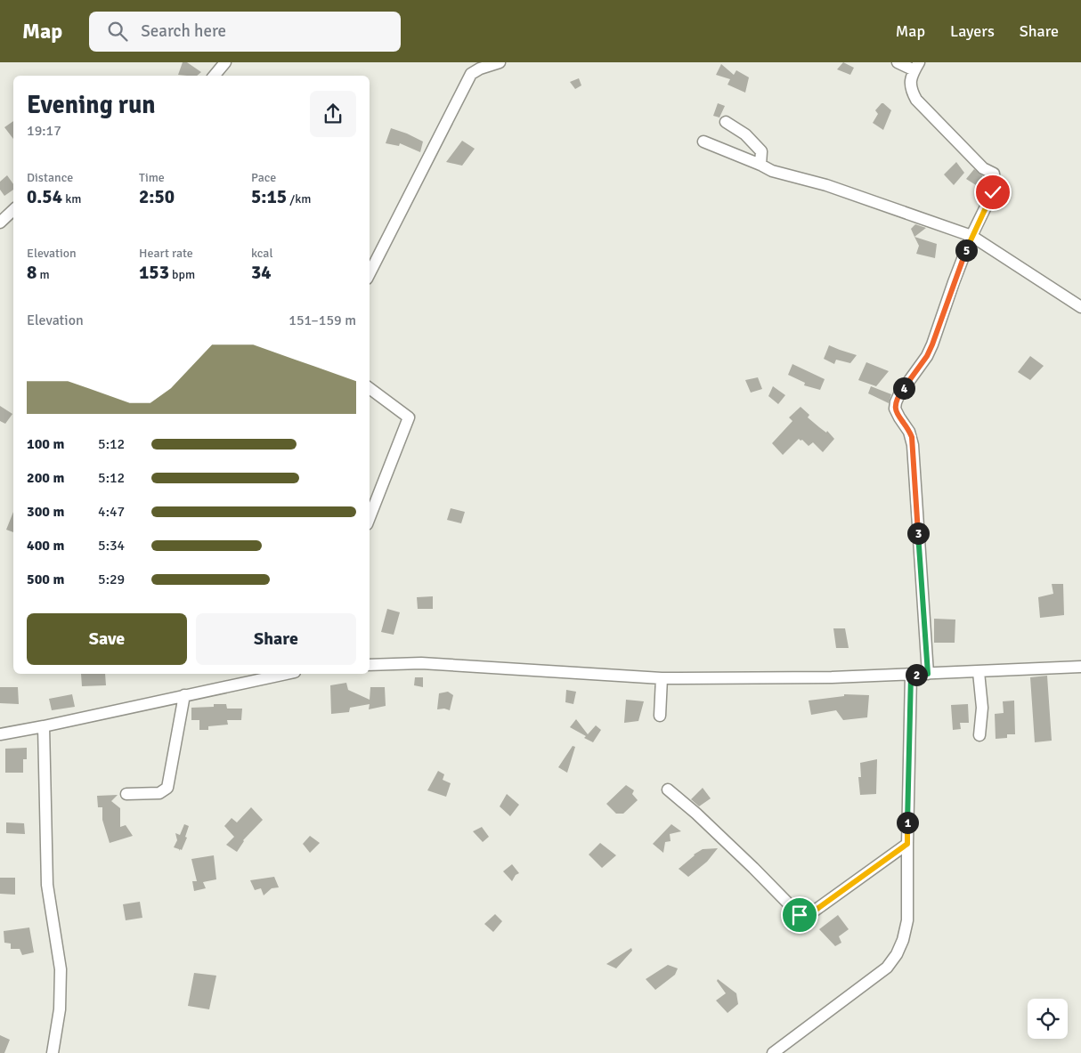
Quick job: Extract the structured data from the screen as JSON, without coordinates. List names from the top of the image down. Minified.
{"page":{"header":"Map","search":"Search here","nav":["Map","Layers","Share"],"heading":["Evening run","19:17"],"stats":[["Distance","0.54 km"],["Time","2:50"],["Pace","5:15 /km"],["Elevation","8 m"],["Heart rate","153 bpm"],["kcal","34"]],"pins":["5","4","3","2","1"],"chart":["Elevation","151–159 m"],"list":[{"name":"100 m","note":"5:12"},{"name":"200 m","note":"5:12"},{"name":"300 m","note":"4:47"},{"name":"400 m","note":"5:34"},{"name":"500 m","note":"5:29"}],"buttons":["Save","Share"]}}
